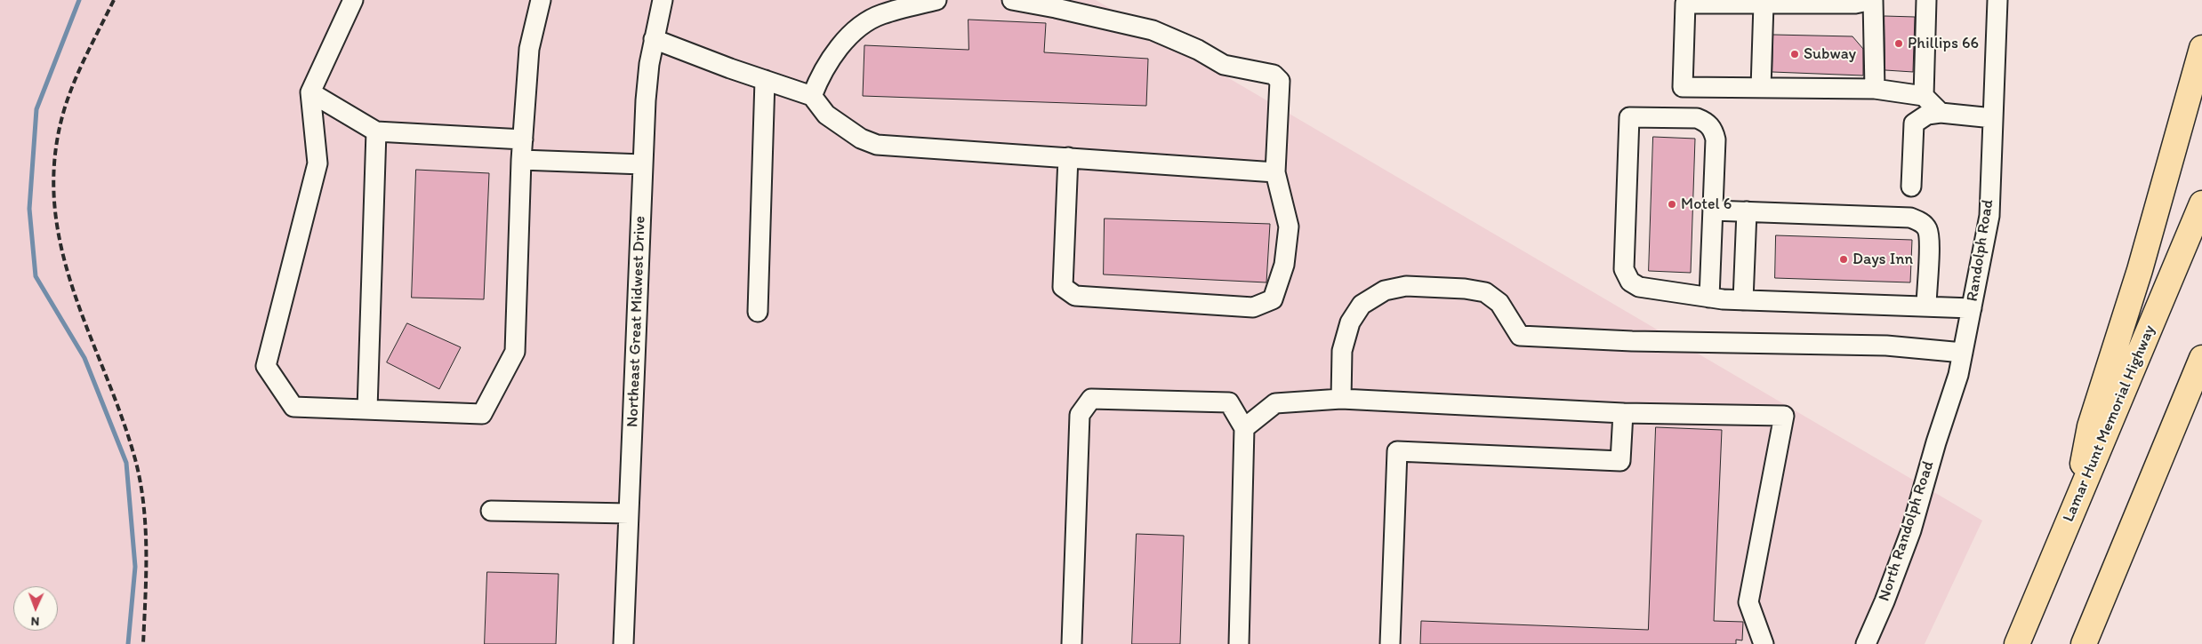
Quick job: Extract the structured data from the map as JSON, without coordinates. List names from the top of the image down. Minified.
{"streets":{"highway":["Lamar Hunt Memorial Highway"],"street":["Randolph Road","Northeast Great Midwest Drive","North Randolph Road"]},"crossings":[["Randolph Road","North Randolph Road"]],"places":["Phillips 66","Subway","Motel 6","Days Inn"],"north":"bottom"}
